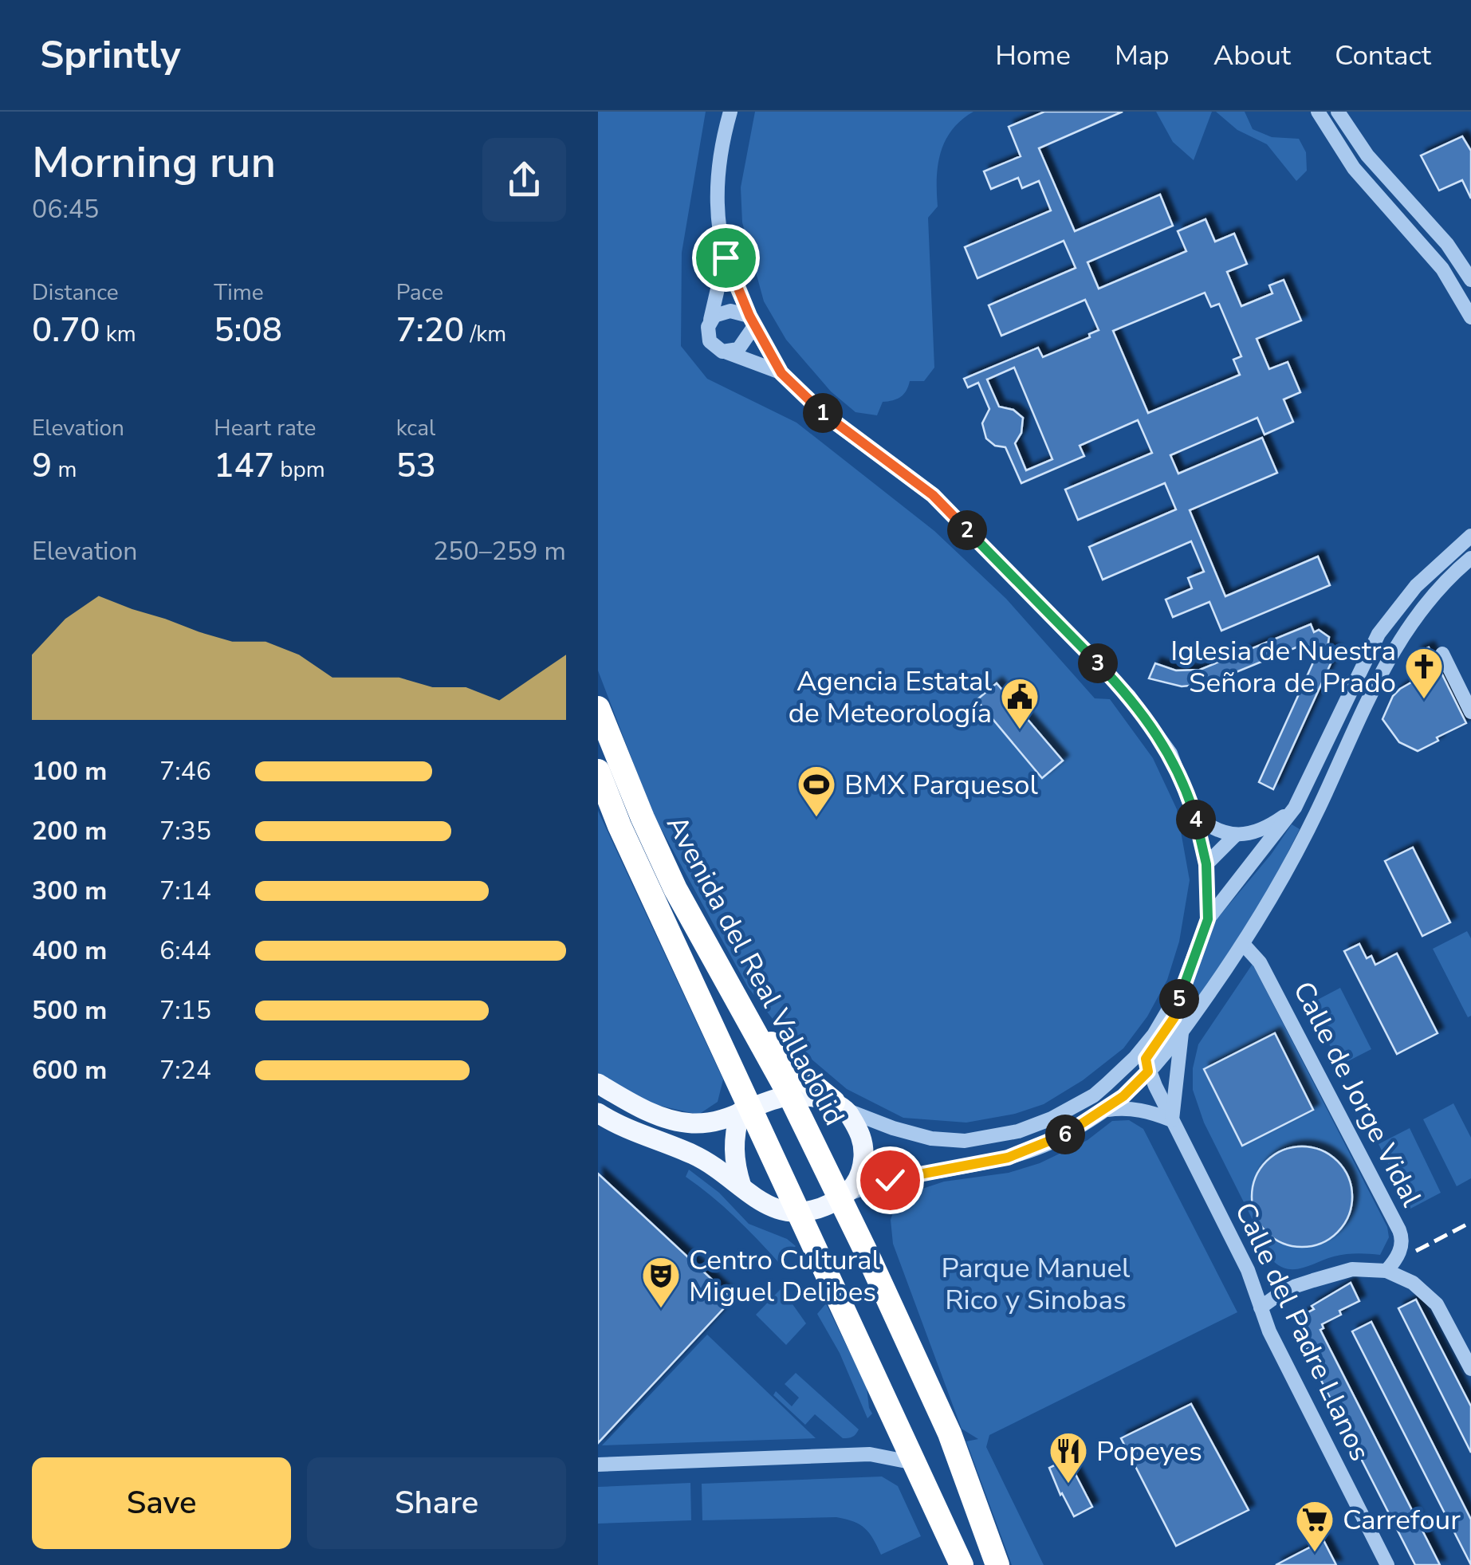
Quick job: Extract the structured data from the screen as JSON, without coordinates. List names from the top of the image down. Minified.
{"streets":{"highway":["Avenida del Real Valladolid"],"street":["Calle de Jorge Vidal","Calle del Padre Llanos"]},"parks":["Parque Manuel Rico y Sinobas"],"places":{"church":["Iglesia de Nuestra Señora de Prado"],"public building":["Agencia Estatal de Meteorología"],"sports":["BMX Parquesol"],"theatre":["Centro Cultural Miguel Delibes"],"restaurant":["Popeyes"],"supermarket":["Carrefour"]},"page":{"header":"Sprintly","nav":["Home","Map","About","Contact"],"heading":["Morning run","06:45"],"stats":[["Distance","0.70 km"],["Time","5:08"],["Pace","7:20 /km"],["Elevation","9 m"],["Heart rate","147 bpm"],["kcal","53"]],"pins":["1","2","3","4","5","6"],"chart":["Elevation","250–259 m"],"list":[{"name":"100 m","note":"7:46"},{"name":"200 m","note":"7:35"},{"name":"300 m","note":"7:14"},{"name":"400 m","note":"6:44"},{"name":"500 m","note":"7:15"},{"name":"600 m","note":"7:24"}],"buttons":["Save","Share"]}}
